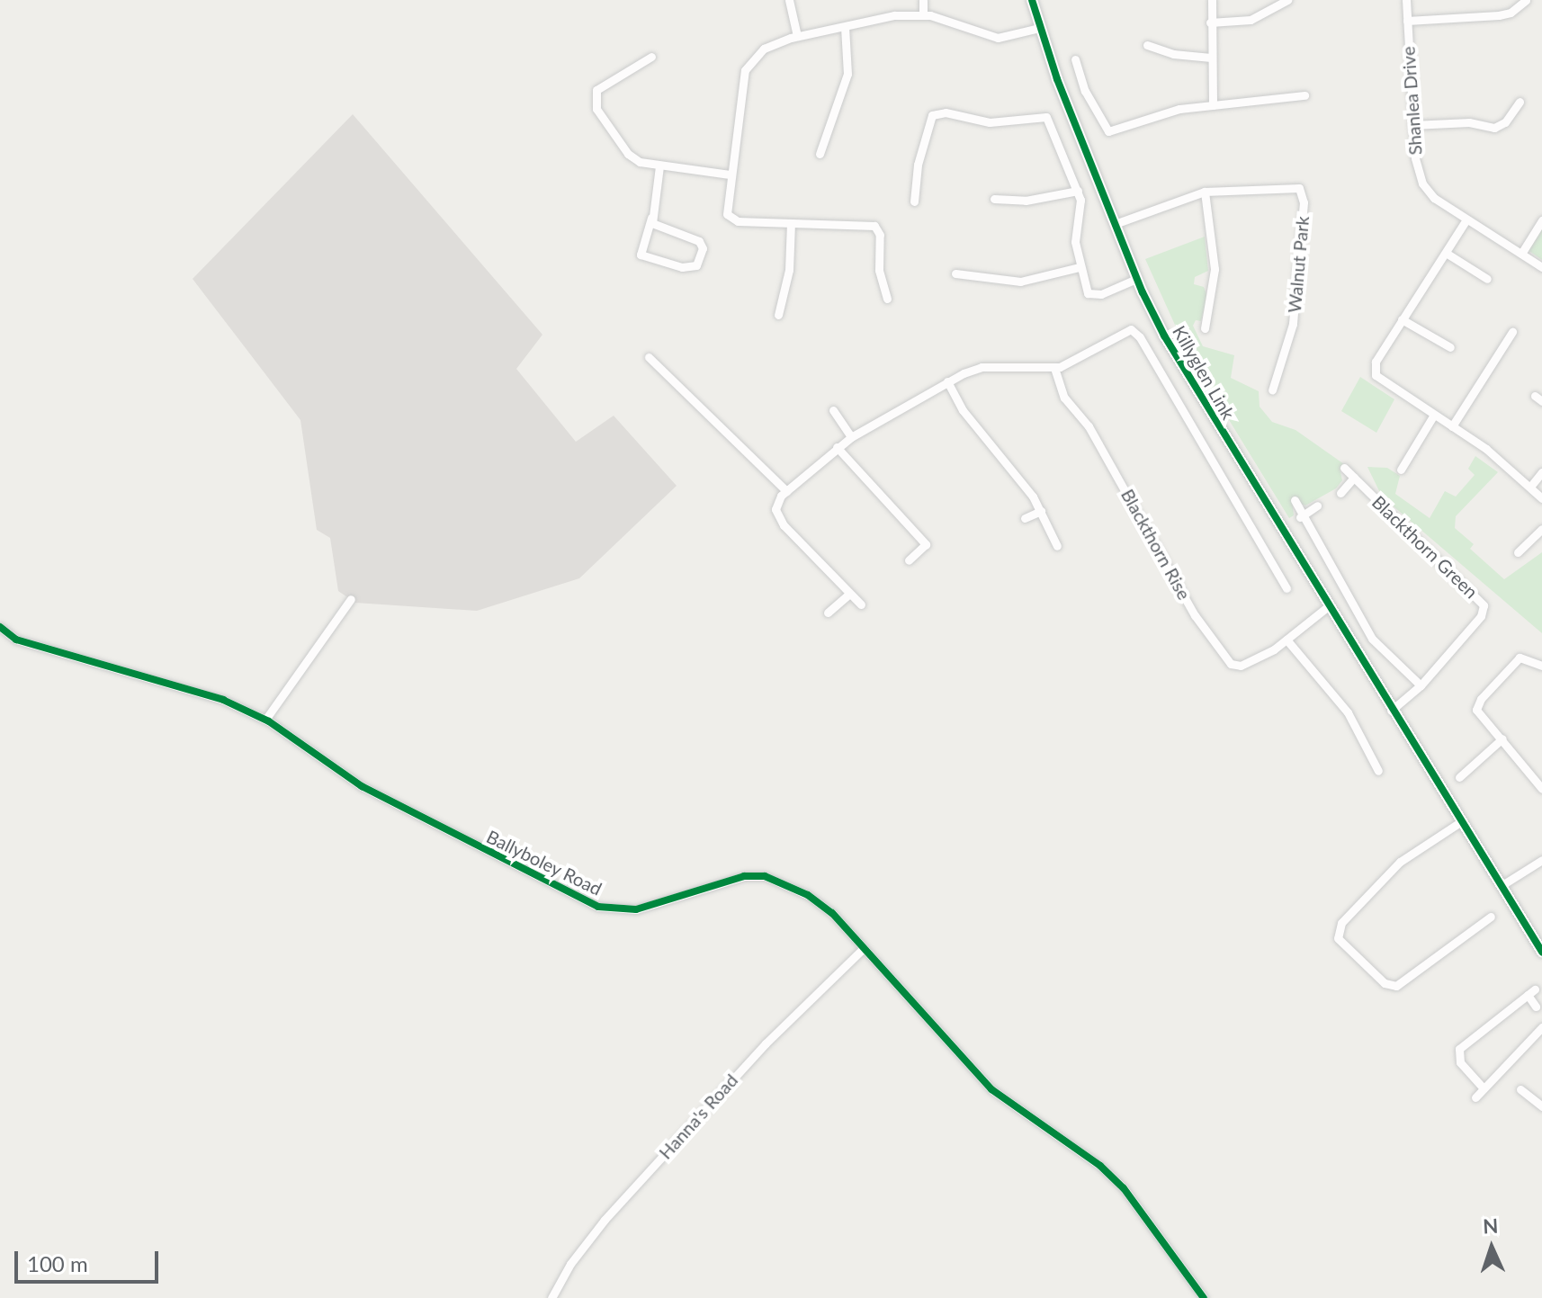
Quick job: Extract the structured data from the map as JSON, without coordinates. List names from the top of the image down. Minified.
{"streets":{"street":["Shanlea Drive","Walnut Park","Killyglen Link","Blackthorn Rise","Blackthorn Green","Ballyboley Road","Hanna's Road"]},"crossings":[["Walnut Park","Killyglen Link"],["Killyglen Link","Blackthorn Rise"],["Killyglen Link","Blackthorn Green"],["Ballyboley Road","Hanna's Road"]],"scale_bar":"100 m","north":"top"}
